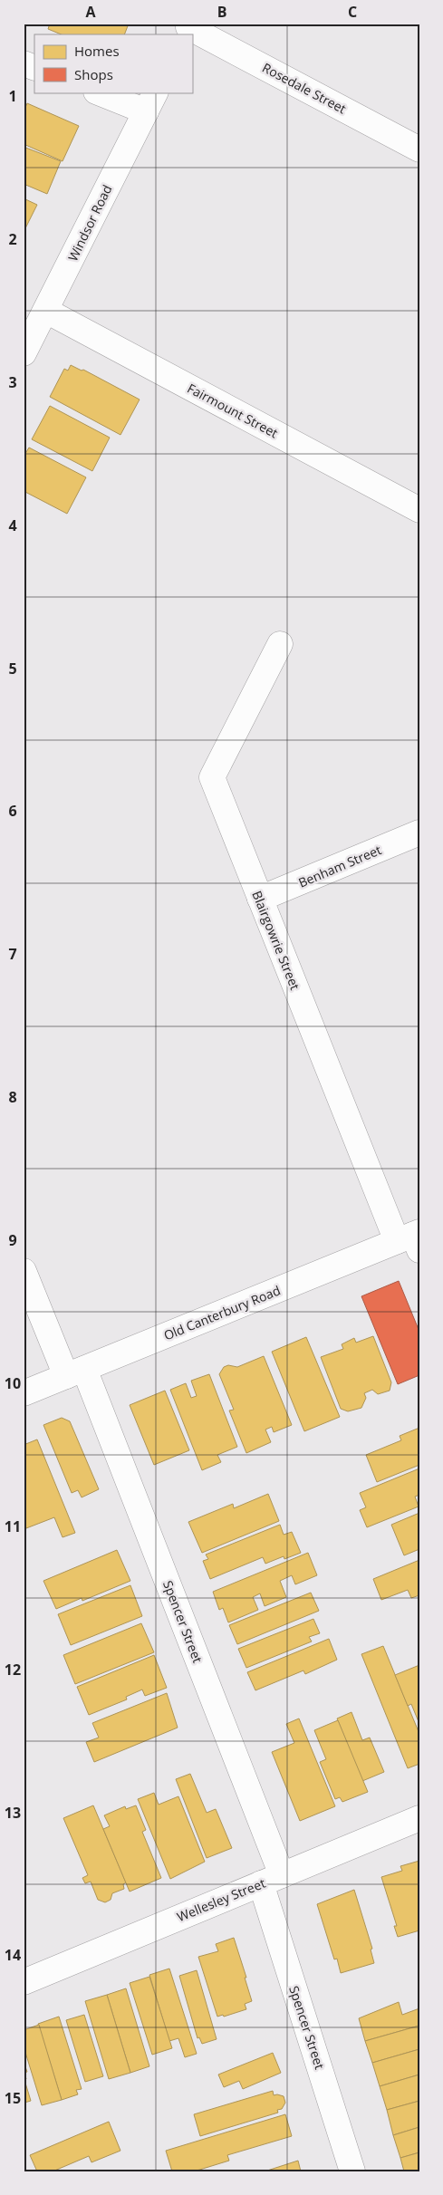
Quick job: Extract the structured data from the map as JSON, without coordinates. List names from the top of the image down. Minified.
{"streets":{"street":["Rosedale Street","Windsor Road","Fairmount Street","Benham Street","Blairgowrie Street","Old Canterbury Road","Spencer Street","Wellesley Street"]},"crossings":[["Windsor Road","Fairmount Street"],["Benham Street","Blairgowrie Street"],["Blairgowrie Street","Old Canterbury Road"],["Old Canterbury Road","Spencer Street"],["Spencer Street","Wellesley Street"]],"legend":["Homes","Shops"],"grid":{"columns":["A","B","C"],"rows":["1","2","3","4","5","6","7","8","9","10","11","12","13","14","15"]}}
